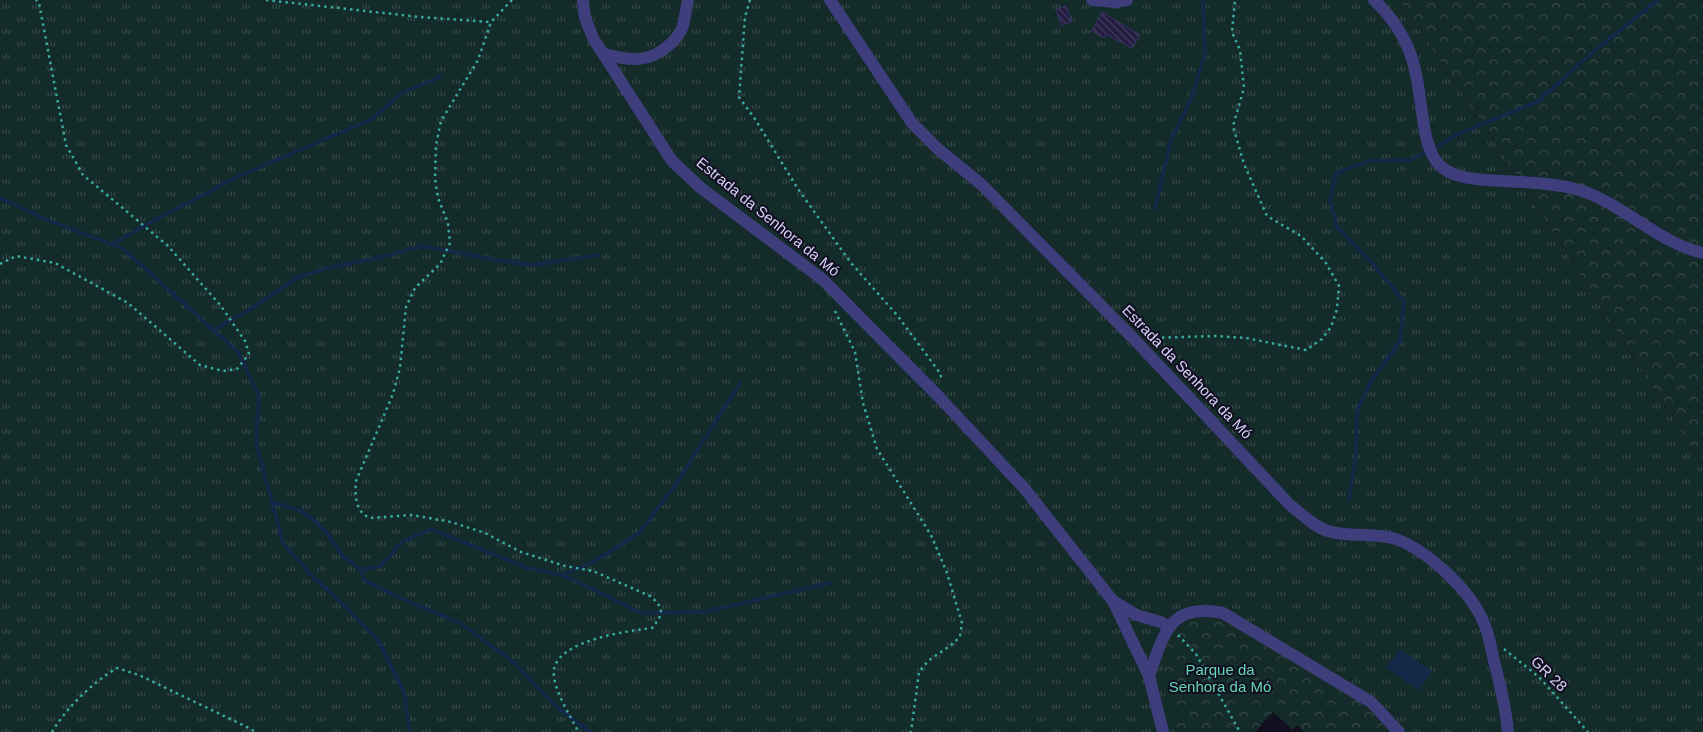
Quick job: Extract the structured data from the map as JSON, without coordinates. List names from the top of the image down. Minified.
{"streets":{"street":["Estrada da Senhora da Mó"],"path":["GR 28"]},"crossings":[["Estrada da Senhora da Mó","GR 28"]],"parks":["Parque da Senhora da Mó"]}
